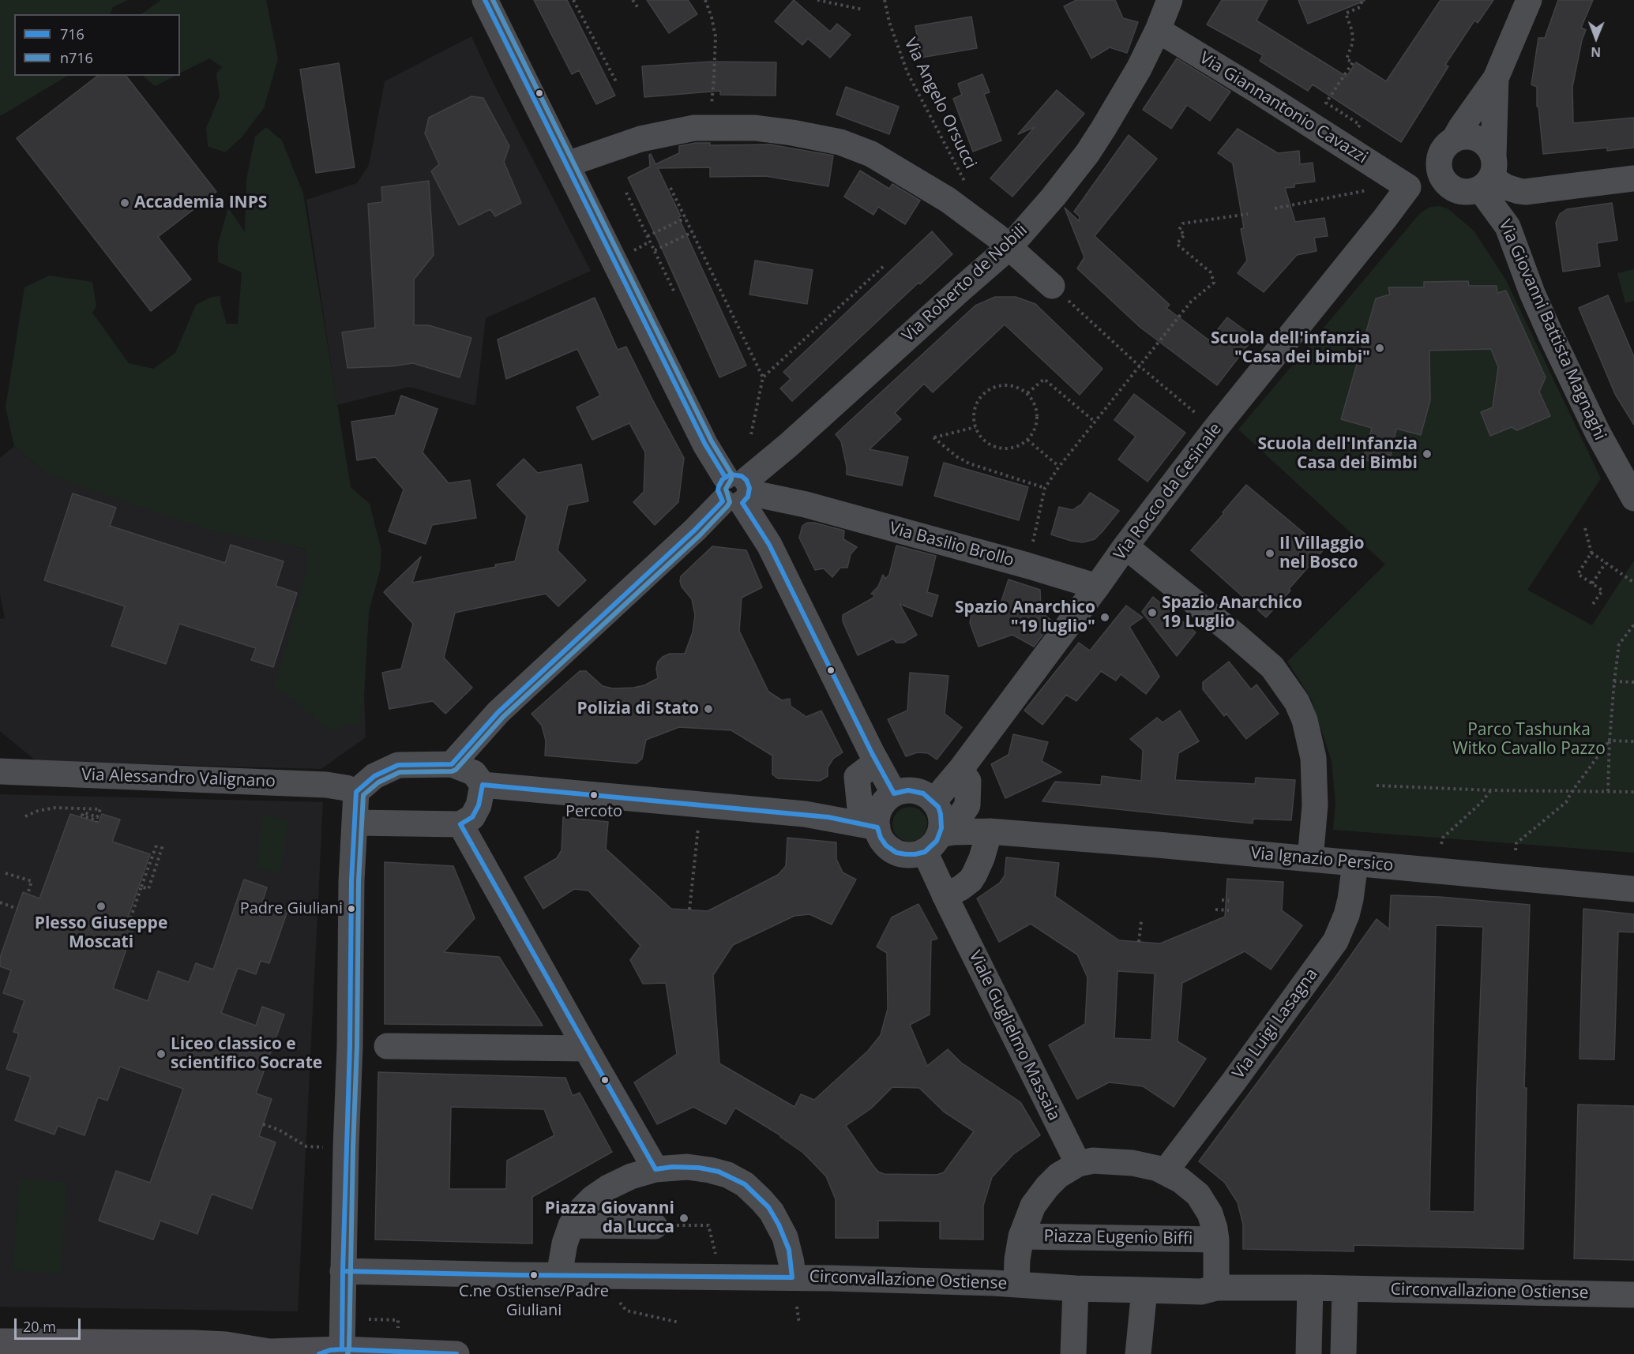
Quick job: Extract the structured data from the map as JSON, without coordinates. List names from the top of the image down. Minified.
{"streets":{"street":["Via Giannantonio Cavazzi","Via Roberto de Nobili","Via Giovanni Battista Magnaghi","Via Rocco da Cesinale","Via Basilio Brollo","Via Alessandro Valignano","Via Ignazio Persico","Via Luigi Lasagna","Viale Guglielmo Massaia","Piazza Eugenio Biffi","Circonvallazione Ostiense"],"path":["Via Angelo Orsucci"]},"crossings":[["Via Giannantonio Cavazzi","Via Roberto de Nobili"],["Via Giannantonio Cavazzi","Via Rocco da Cesinale"],["Via Roberto de Nobili","Via Basilio Brollo"],["Via Rocco da Cesinale","Via Basilio Brollo"],["Via Rocco da Cesinale","Via Ignazio Persico"],["Via Rocco da Cesinale","Viale Guglielmo Massaia"],["Via Ignazio Persico","Via Luigi Lasagna"],["Via Ignazio Persico","Viale Guglielmo Massaia"],["Via Luigi Lasagna","Piazza Eugenio Biffi"],["Viale Guglielmo Massaia","Piazza Eugenio Biffi"],["Piazza Eugenio Biffi","Circonvallazione Ostiense"]],"parks":["Parco Tashunka Witko Cavallo Pazzo"],"places":["Accademia INPS","Scuola dell'infanzia \"Casa dei bimbi\"","Scuola dell'Infanzia Casa dei Bimbi","Il Villaggio nel Bosco","Spazio Anarchico 19 Luglio","Spazio Anarchico \"19 luglio\"","Polizia di Stato","Percoto","Plesso Giuseppe Moscati","Padre Giuliani","Liceo classico e scientifico Socrate","Piazza Giovanni da Lucca","C.ne Ostiense/Padre Giuliani"],"lines":["transit line 716","transit line n716"],"legend":["716","n716"],"scale_bar":"20 m","north":"bottom"}
